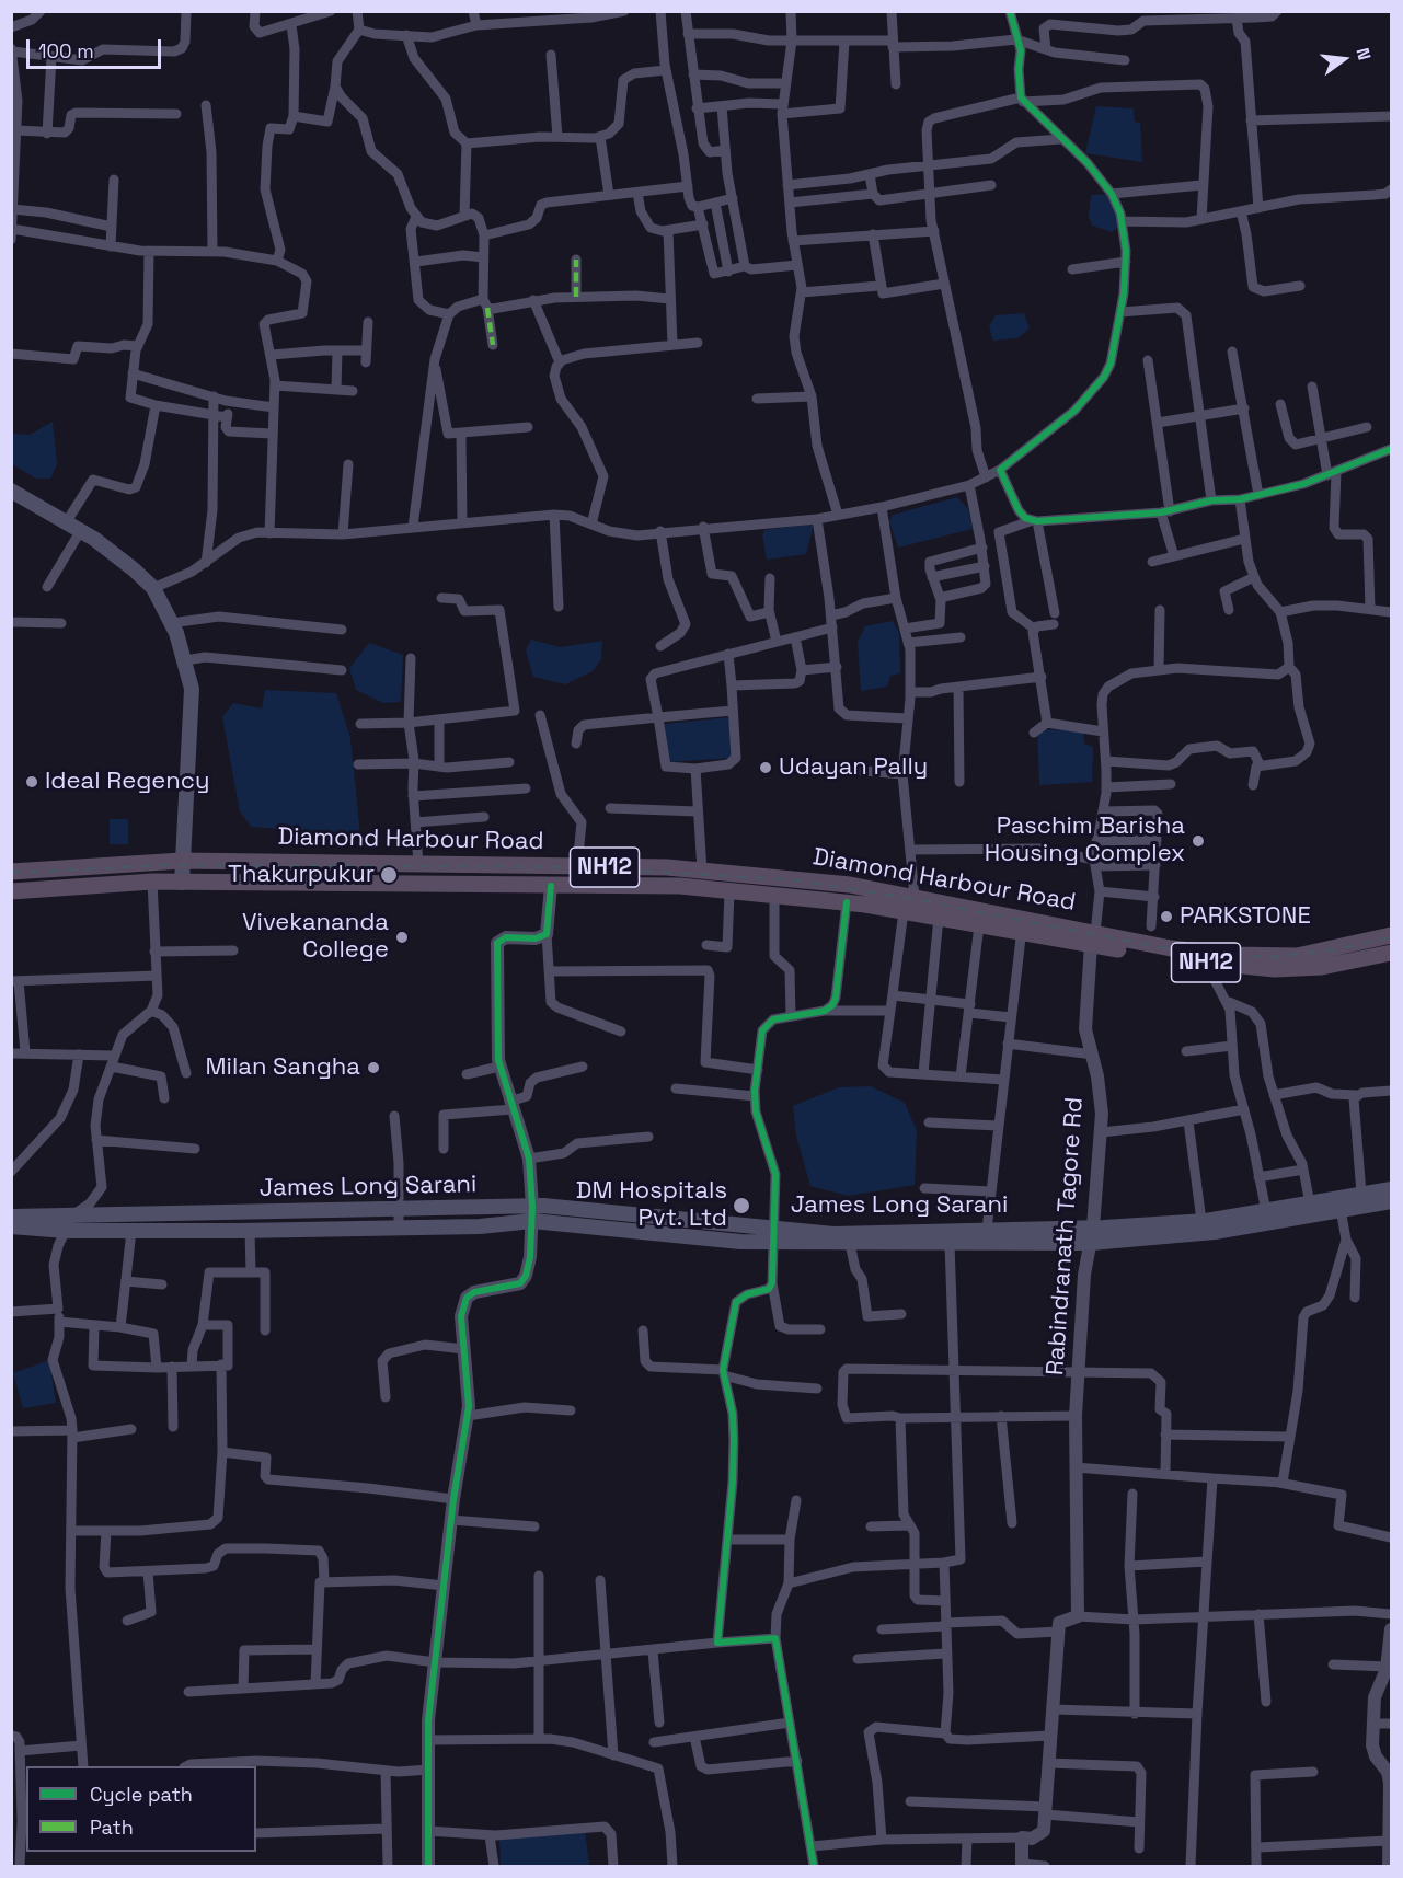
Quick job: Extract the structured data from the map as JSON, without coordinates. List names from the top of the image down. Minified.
{"streets":{"highway":["Diamond Harbour Road","NH12"],"main road":["James Long Sarani"],"street":["Rabindranath Tagore Rd"]},"crossings":[["Diamond Harbour Road","Rabindranath Tagore Rd"],["James Long Sarani","Rabindranath Tagore Rd"]],"places":["Udayan Pally","Ideal Regency","Paschim Barisha Housing Complex","Thakurpukur","PARKSTONE","Vivekananda College","Milan Sangha","DM Hospitals Pvt. Ltd"],"legend":["Cycle path","Path"],"scale_bar":"100 m","north":"right"}
